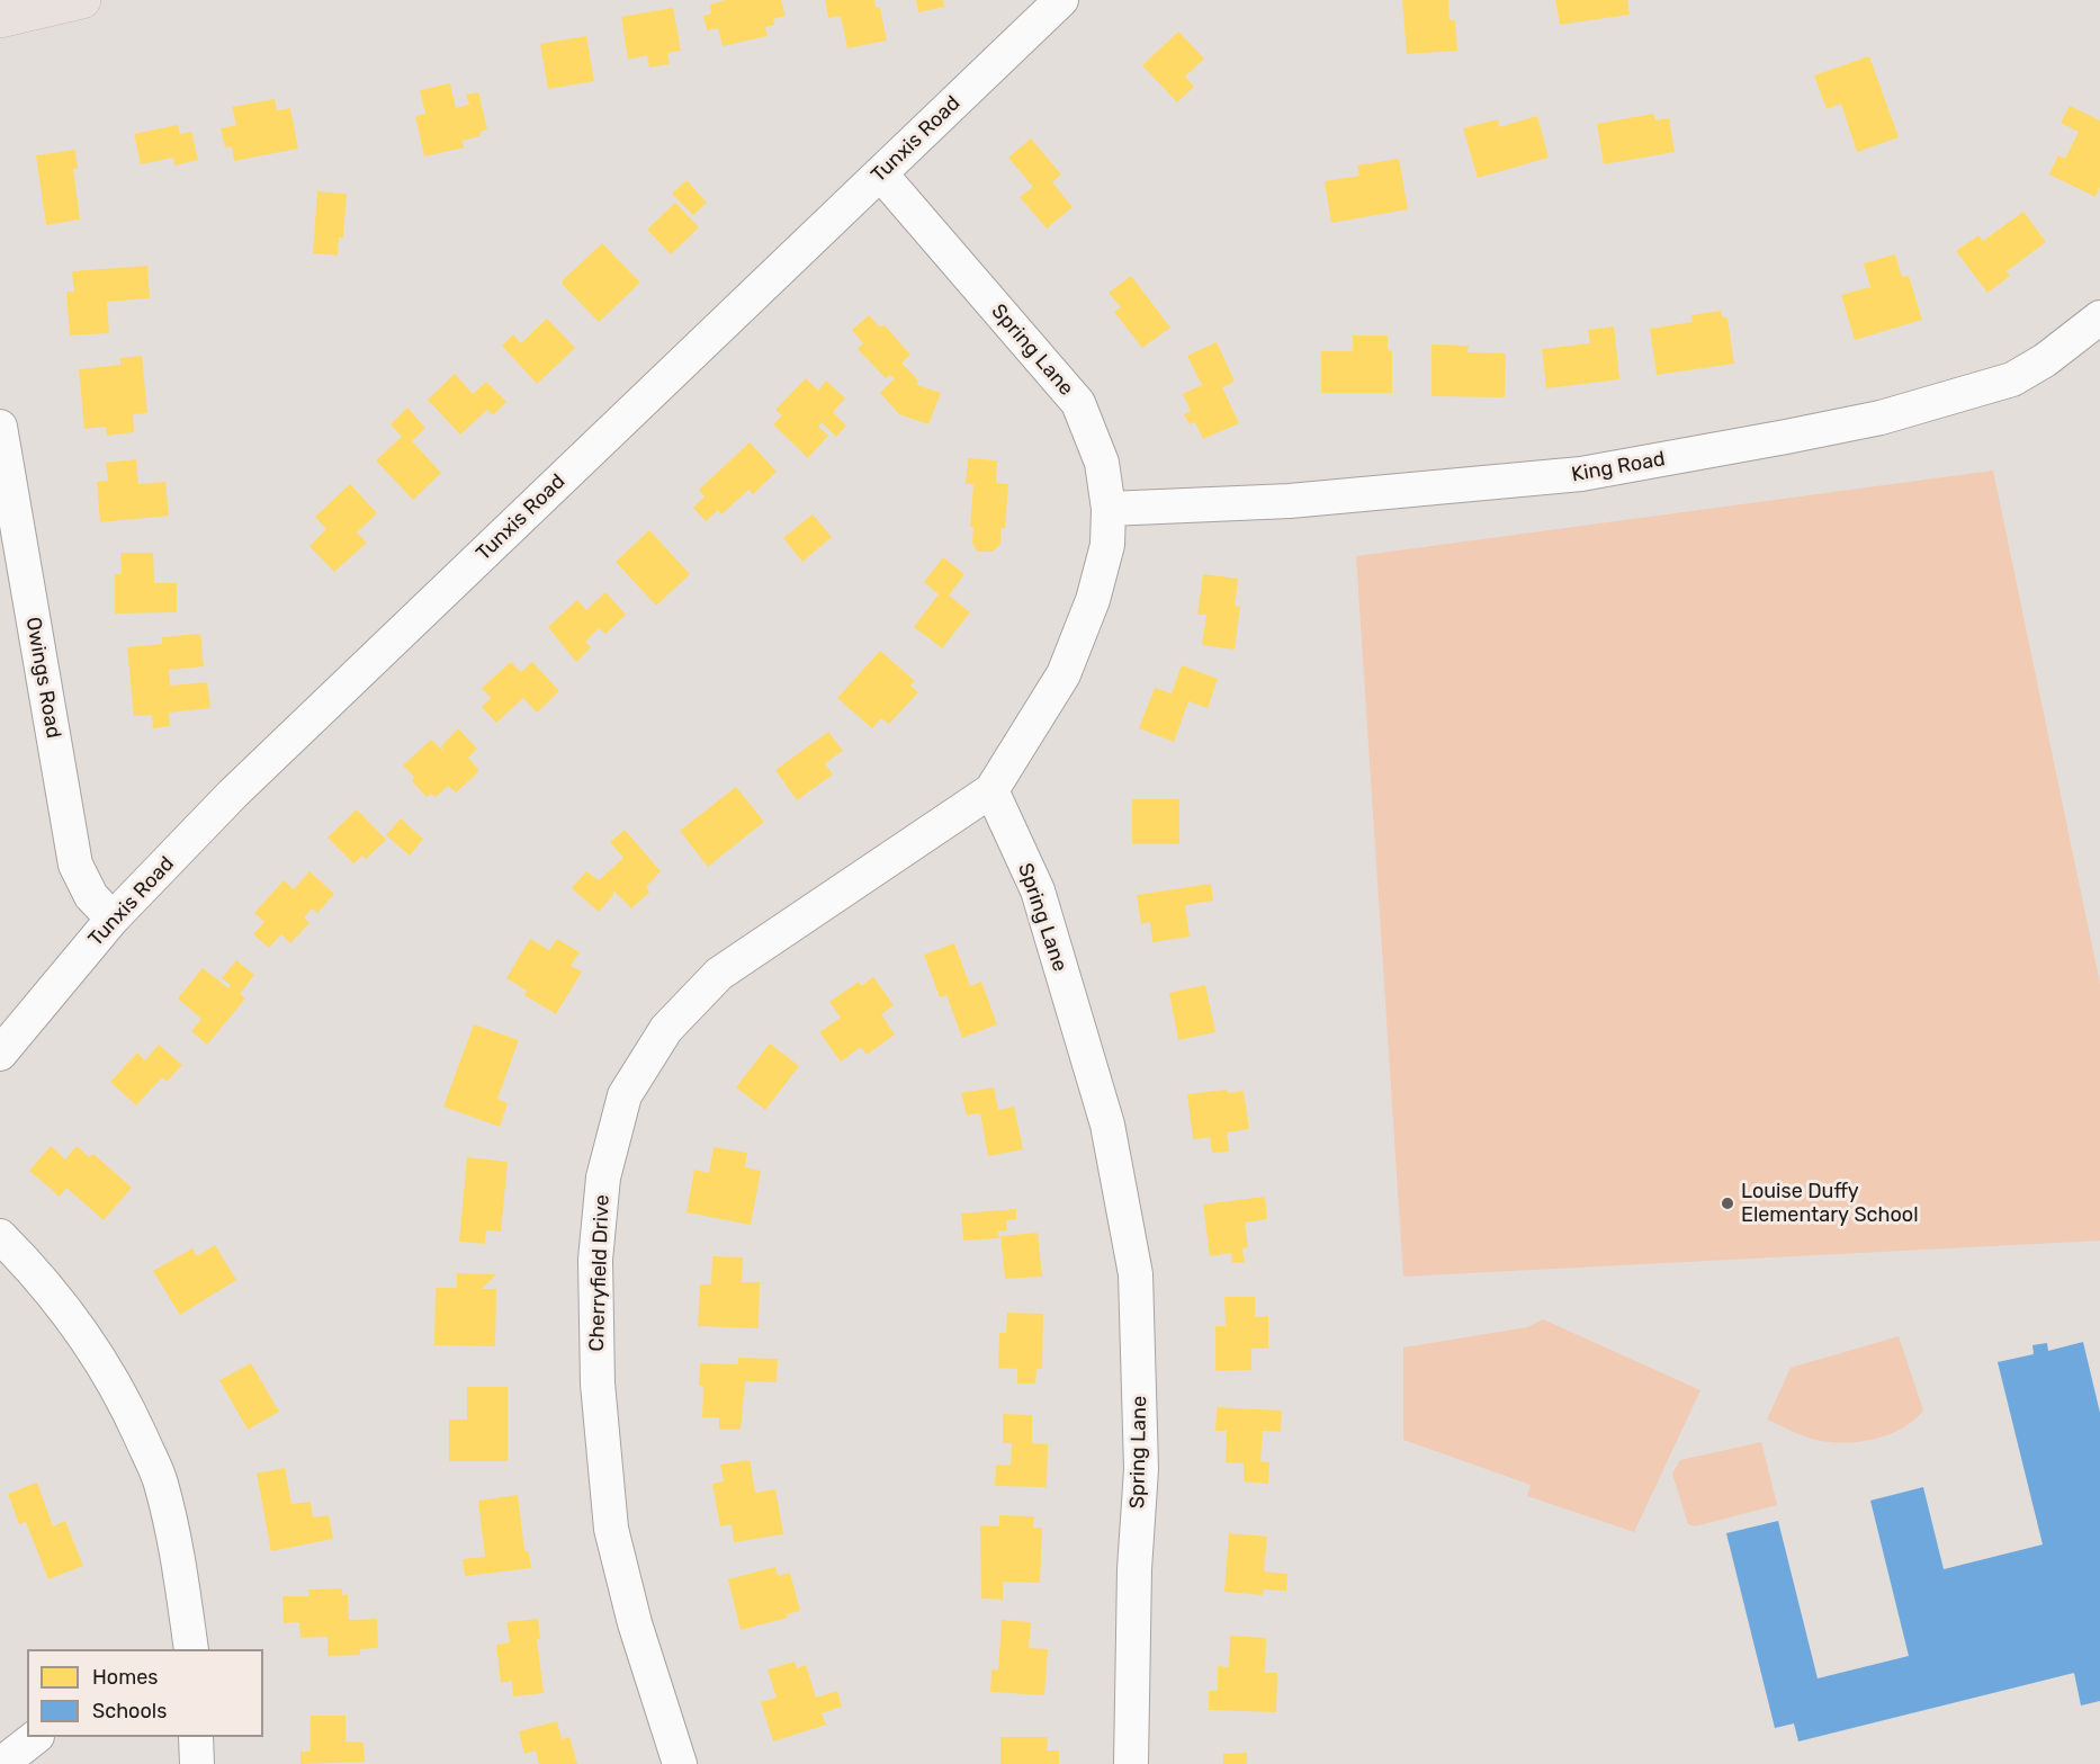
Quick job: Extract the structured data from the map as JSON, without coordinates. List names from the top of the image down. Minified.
{"streets":{"street":["Tunxis Road","Spring Lane","King Road","Owings Road","Cherryfield Drive"]},"crossings":[["Tunxis Road","Spring Lane"],["Tunxis Road","Owings Road"],["Spring Lane","King Road"],["Spring Lane","Cherryfield Drive"]],"places":["Louise Duffy Elementary School"],"legend":["Homes","Schools"]}
